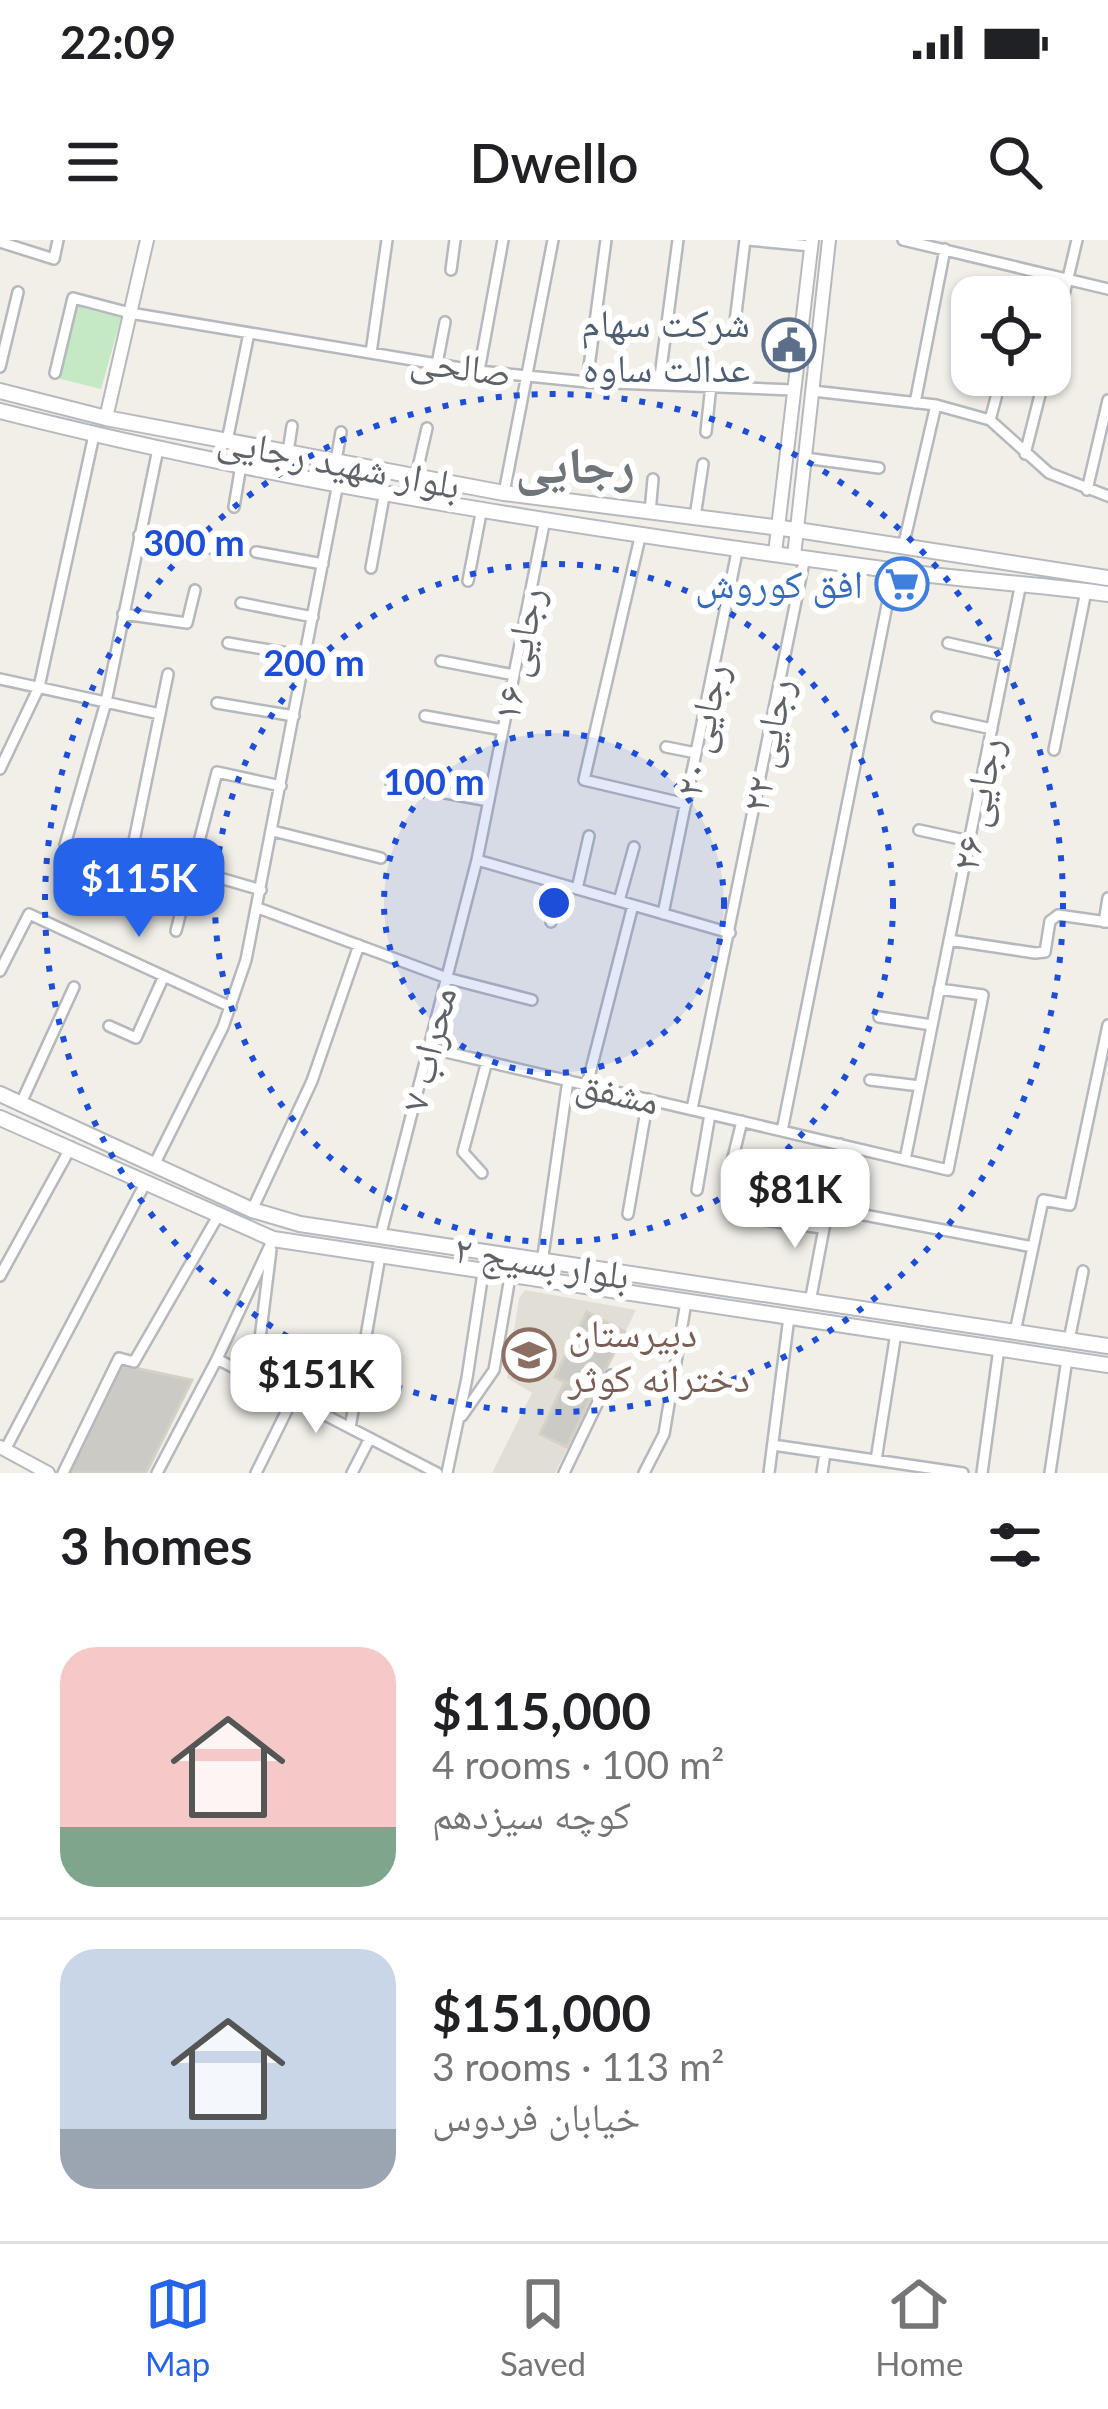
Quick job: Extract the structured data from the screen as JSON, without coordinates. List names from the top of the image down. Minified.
{"streets":{"main road":["بلوار شهید رجایی","بلوار بسیج ۲"],"street":["صالحی","رجایی ۱۶","رجایی ۲۰","رجایی ۲۲","رجایی ۲۶","محراب ۷","مشفق"]},"crossings":[["بلوار شهید رجایی","رجایی ۱۶"],["بلوار شهید رجایی","رجایی ۲۰"],["بلوار شهید رجایی","رجایی ۲۲"],["بلوار شهید رجایی","رجایی ۲۶"],["رجایی ۱۶","محراب ۷"],["رجایی ۲۲","مشفق"],["رجایی ۲۶","مشفق"],["محراب ۷","مشفق"],["محراب ۷","بلوار بسیج ۲"]],"districts":["رجایی"],"places":{"public building":["شرکت سهام عدالت ساوه"],"supermarket":["افق کوروش"],"school or university":["دبیرستان دخترانه کوثر"]},"page":{"status":"22:09","header":"Dwello","price":["$115K","$81K","$151K"],"heading":"3 homes","list":[{"name":"$115,000","note":"4 rooms · 100 m² · کوچه سیزدهم"},{"name":"$151,000","note":"3 rooms · 113 m² · خیابان فردوس"}],"tabs":["Map","Saved","Home"]},"rings":["300 m","200 m","100 m"]}
